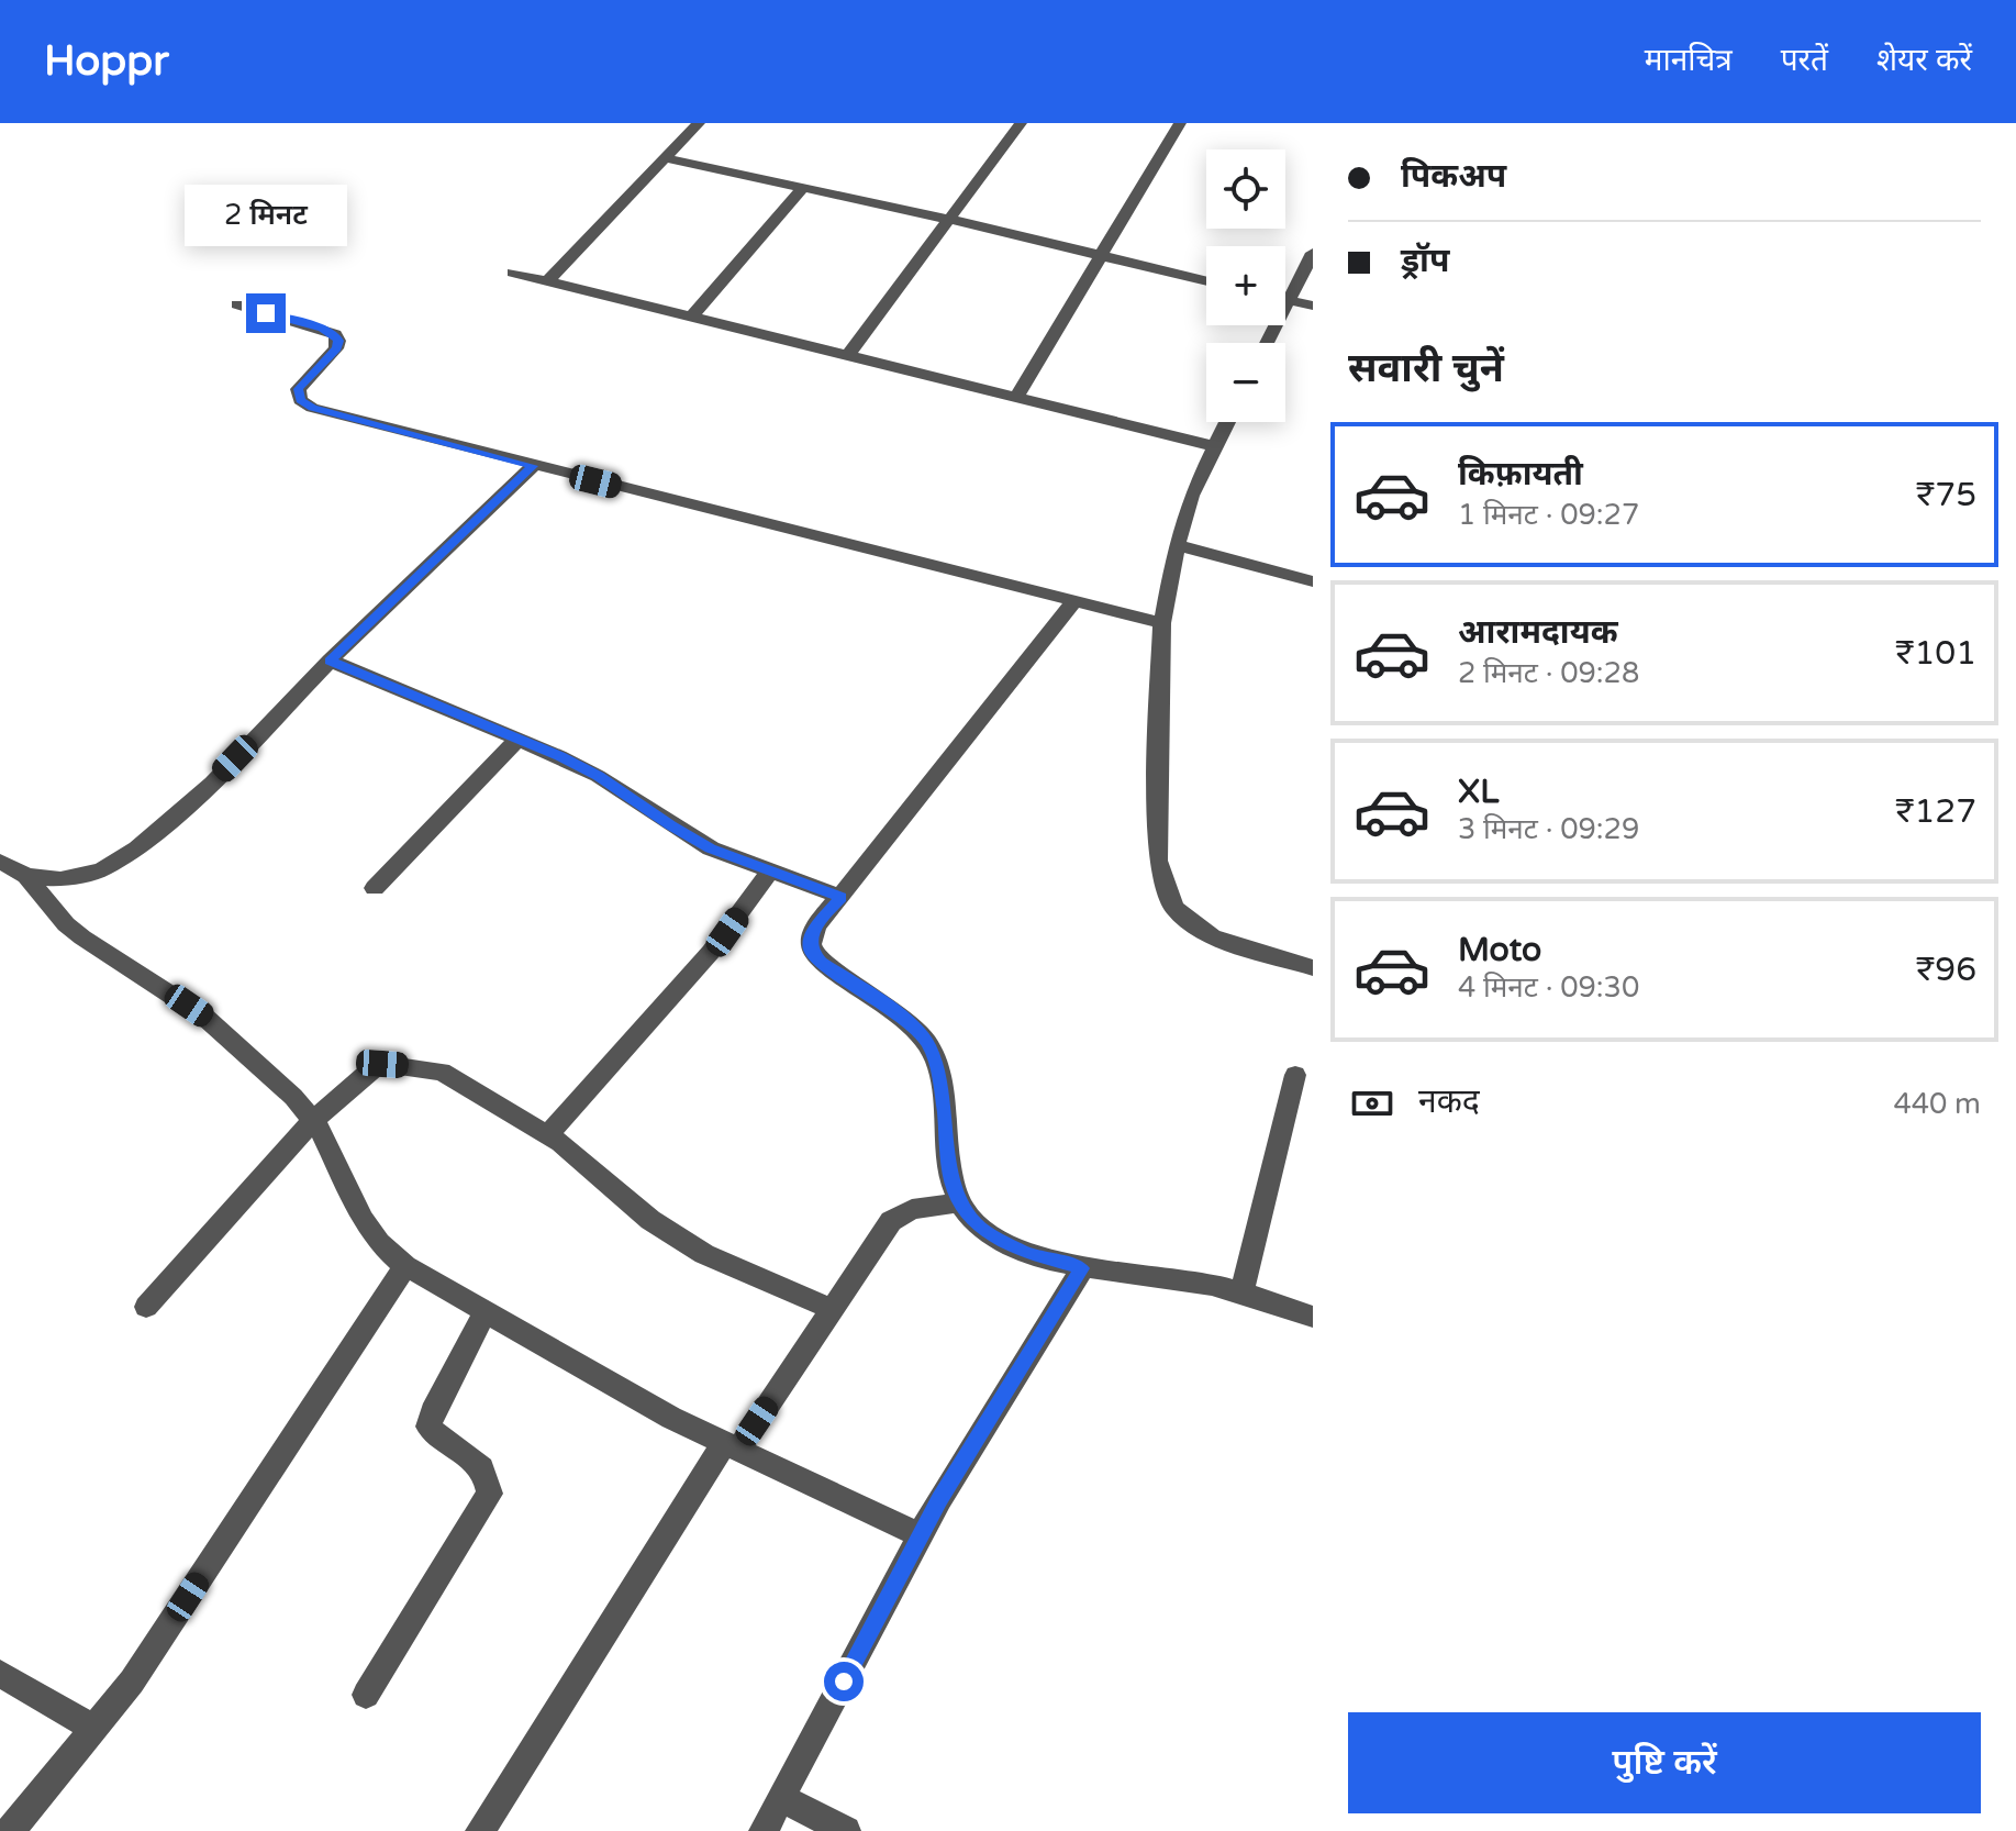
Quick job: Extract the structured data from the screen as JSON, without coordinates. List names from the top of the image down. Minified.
{"page":{"header":"Hoppr","nav":["मानचित्र","परतें","शेयर करें"],"banner":["पिकअप","ड्रॉप"],"map_buttons":["+","−"],"bubble":"2 मिनट","heading":"सवारी चुनें","list":[{"name":"किफ़ायती","note":"1 मिनट · 09:27","value":"₹75"},{"name":"आरामदायक","note":"2 मिनट · 09:28","value":"₹101"},{"name":"XL","note":"3 मिनट · 09:29","value":"₹127"},{"name":"Moto","note":"4 मिनट · 09:30","value":"₹96"}],"pay":["नकद","440 m"],"buttons":"पुष्टि करें"}}
